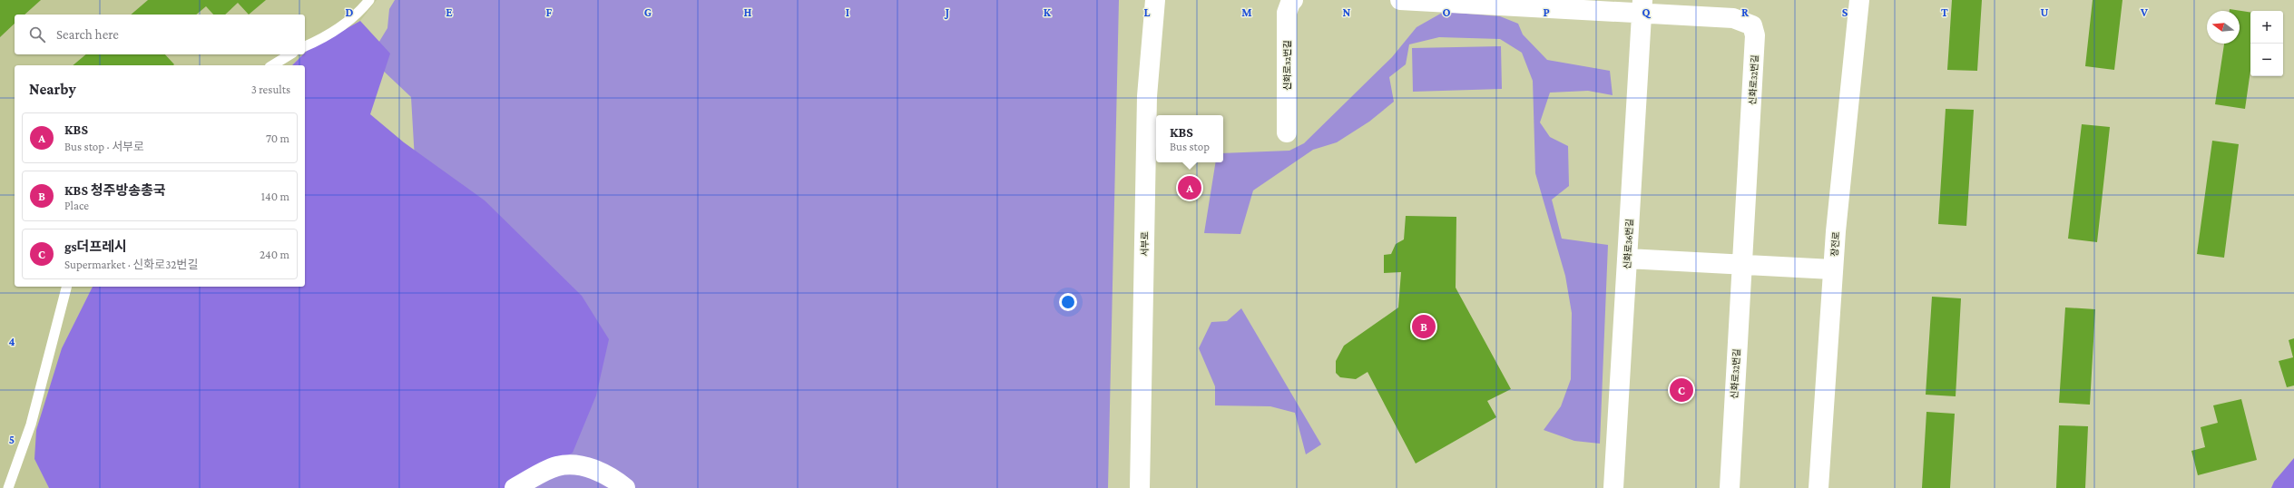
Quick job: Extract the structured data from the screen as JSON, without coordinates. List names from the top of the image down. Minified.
{"streets":{"street":["신화로32번길","서부로","신화로36번길","장전로"]},"crossings":[["신화로32번길","신화로36번길"]],"north":"left","page":{"map_buttons":["+","−"],"search":"Search here","heading":["Nearby","3 results"],"list":[{"mark":"A","name":"KBS","note":"Bus stop · 서부로","value":"70 m"},{"mark":"B","name":"KBS 청주방송총국","note":"Place","value":"140 m"},{"mark":"C","name":"gs더프레시","note":"Supermarket · 신화로32번길","value":"240 m"}],"popup":["KBS","Bus stop"],"pins":["A","B","C"]},"grid":{"columns":["D","E","F","G","H","I","J","K","L","M","N","O","P","Q","R","S","T","U","V"],"rows":["4","5"]}}
